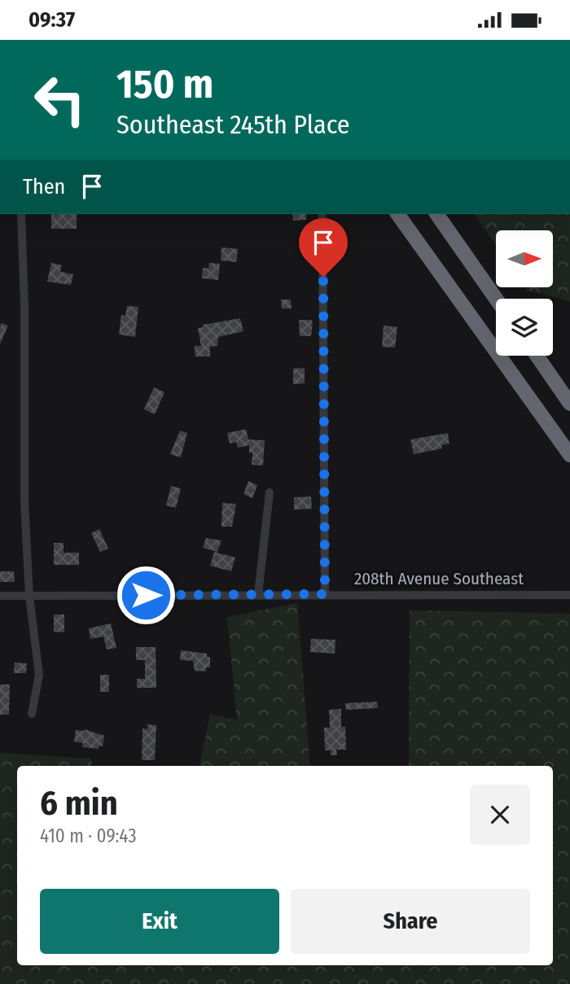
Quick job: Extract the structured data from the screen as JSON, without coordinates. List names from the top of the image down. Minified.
{"streets":{"street":["208th Avenue Southeast"]},"north":"right","page":{"status":"09:37","turn":["150 m","Southeast 245th Place"],"then":"Then","heading":["6 min","410 m · 09:43"],"buttons":["Exit","Share"]}}
